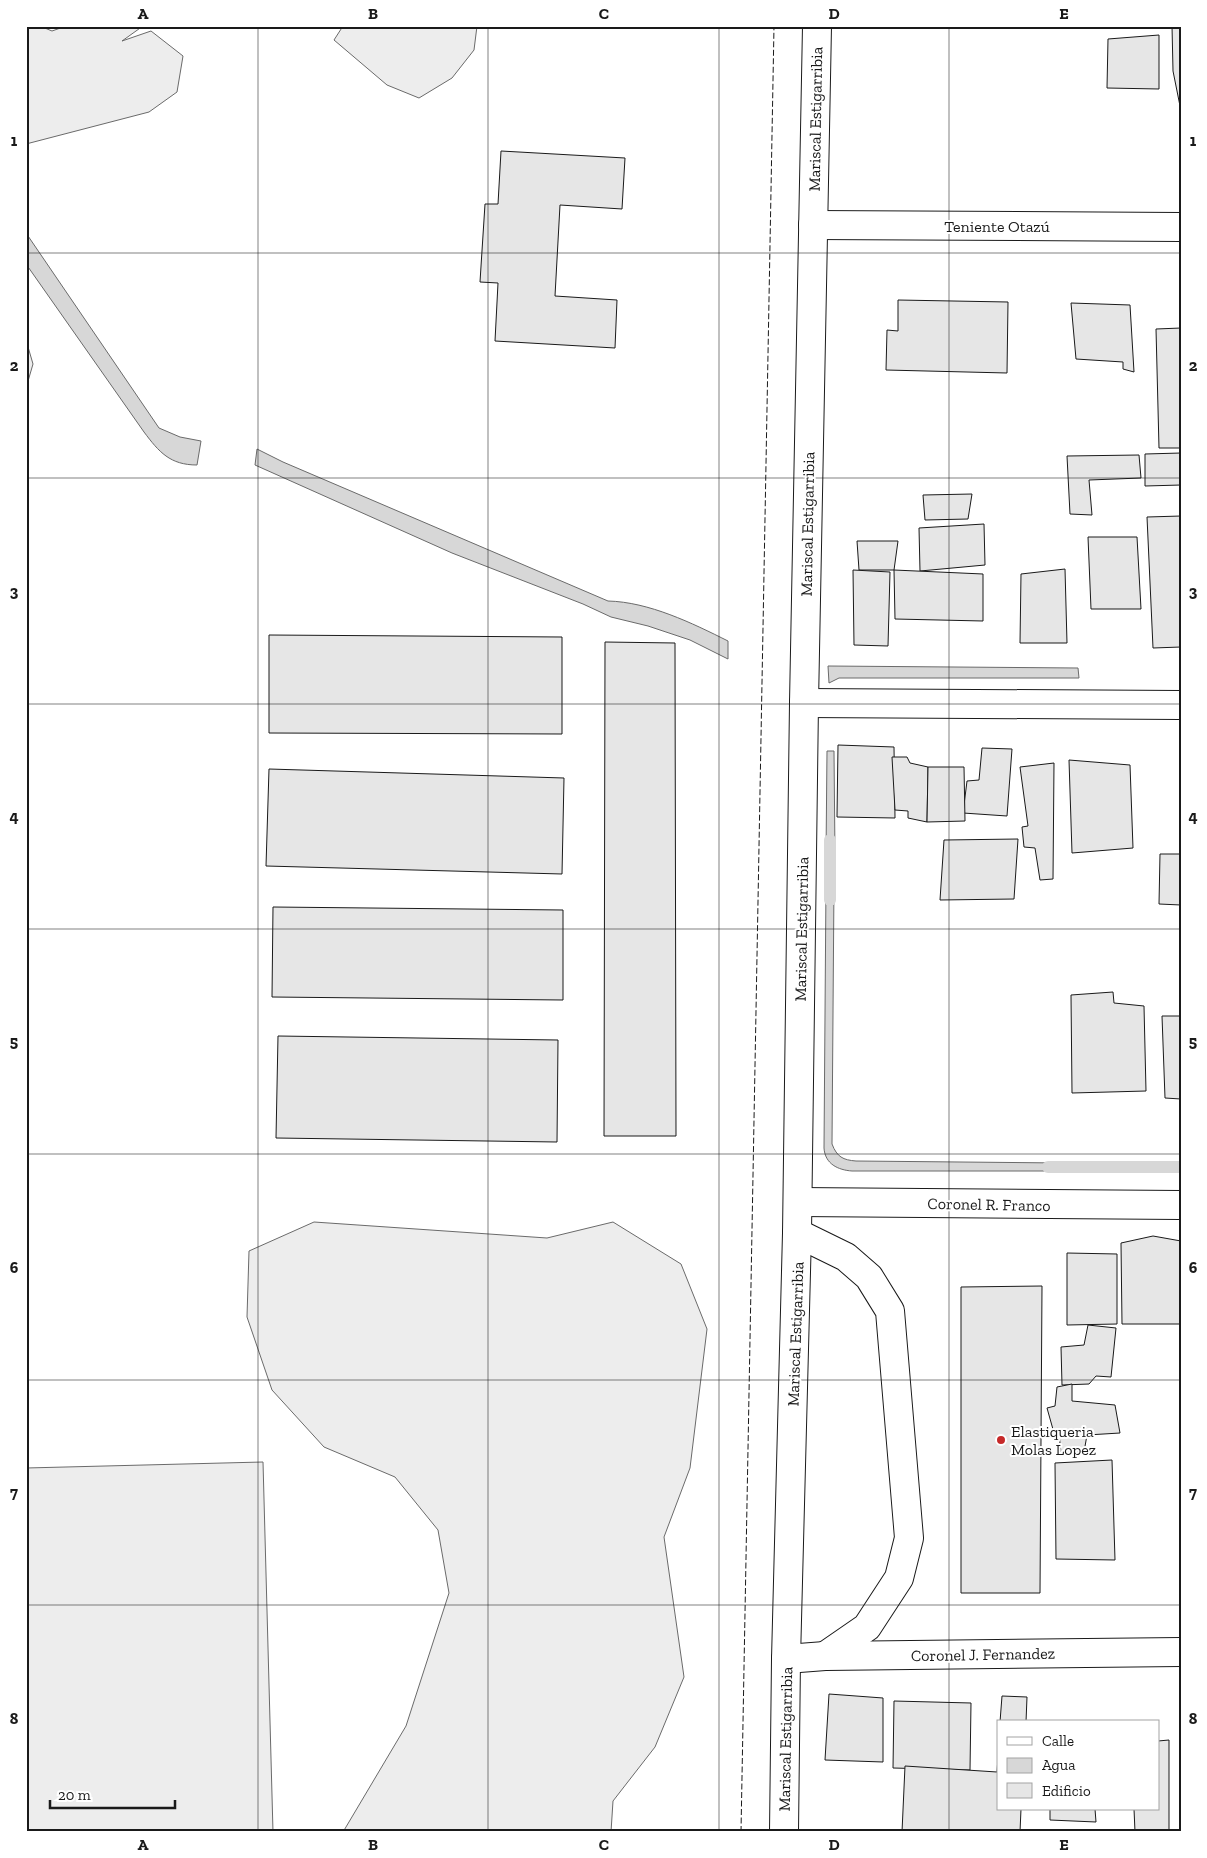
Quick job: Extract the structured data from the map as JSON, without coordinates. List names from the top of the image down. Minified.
{"streets":{"street":["Mariscal Estigarribia","Teniente Otazú","Coronel R. Franco","Coronel J. Fernandez"]},"crossings":[["Mariscal Estigarribia","Teniente Otazú"],["Mariscal Estigarribia","Coronel R. Franco"],["Mariscal Estigarribia","Coronel J. Fernandez"]],"places":["Elastiqueria Molas Lopez"],"legend":["Calle","Agua","Edificio"],"scale_bar":"20 m","grid":{"columns":["A","B","C","D","E"],"rows":["1","2","3","4","5","6","7","8"]}}
